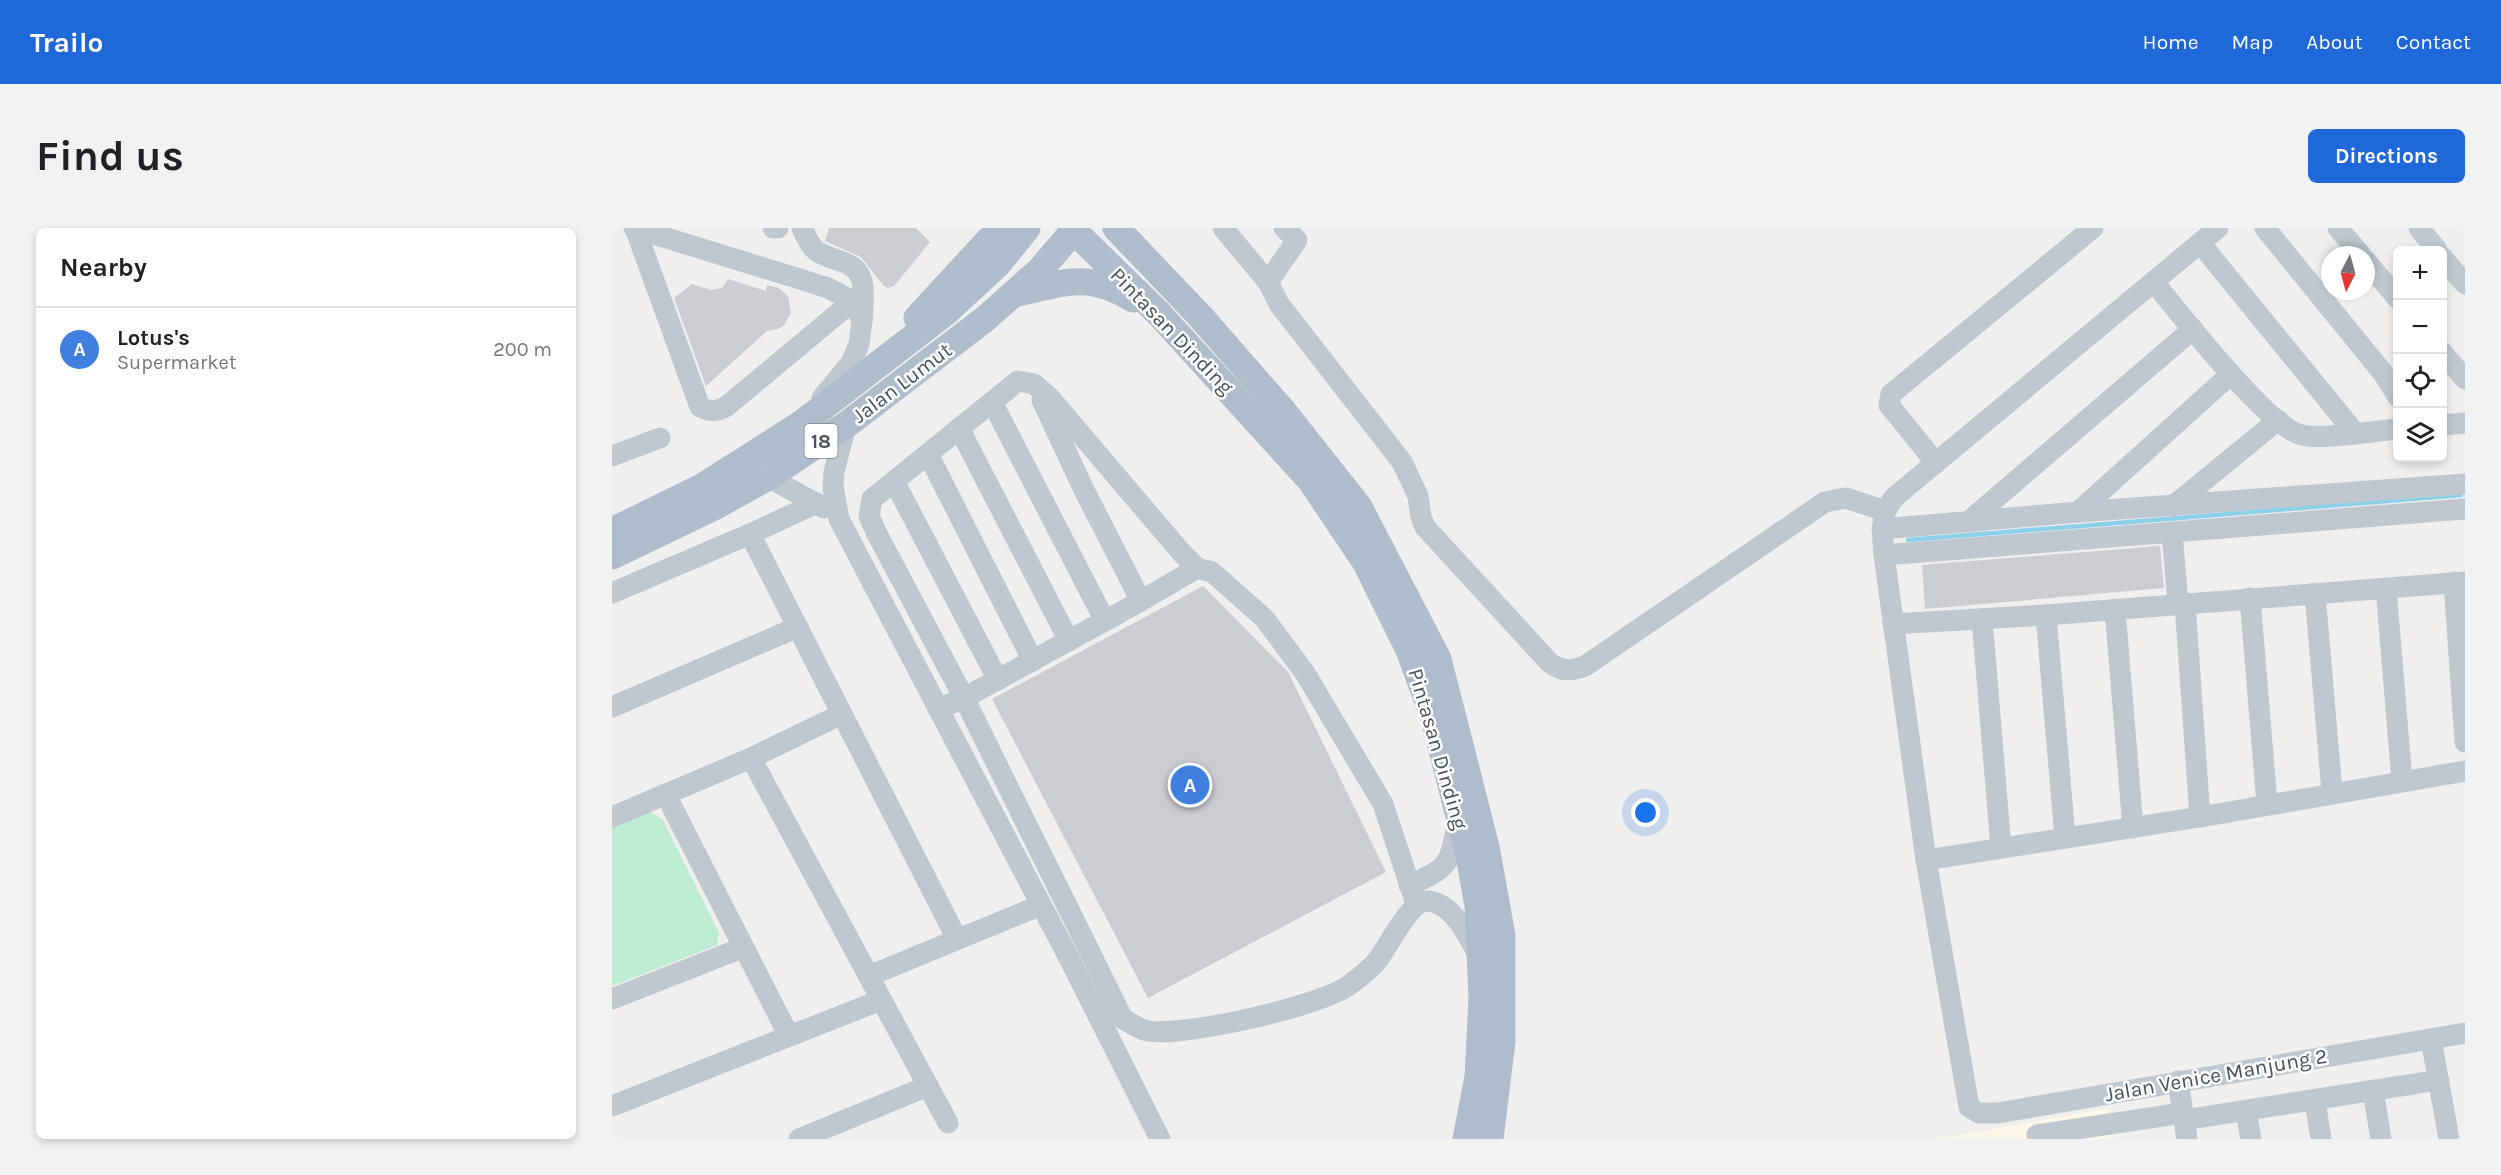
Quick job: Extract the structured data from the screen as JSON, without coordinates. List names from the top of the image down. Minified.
{"streets":{"main road":["Pintasan Dinding","Jalan Lumut","18"],"street":["Jalan Venice Manjung 2"]},"crossings":[["Pintasan Dinding","Jalan Lumut"]],"north":"bottom","page":{"header":"Trailo","nav":["Home","Map","About","Contact"],"buttons":"Directions","title":"Find us","heading":"Nearby","map_buttons":["+","−"],"list":[{"mark":"A","name":"Lotus's","note":"Supermarket","value":"200 m"}],"pins":"A"}}
